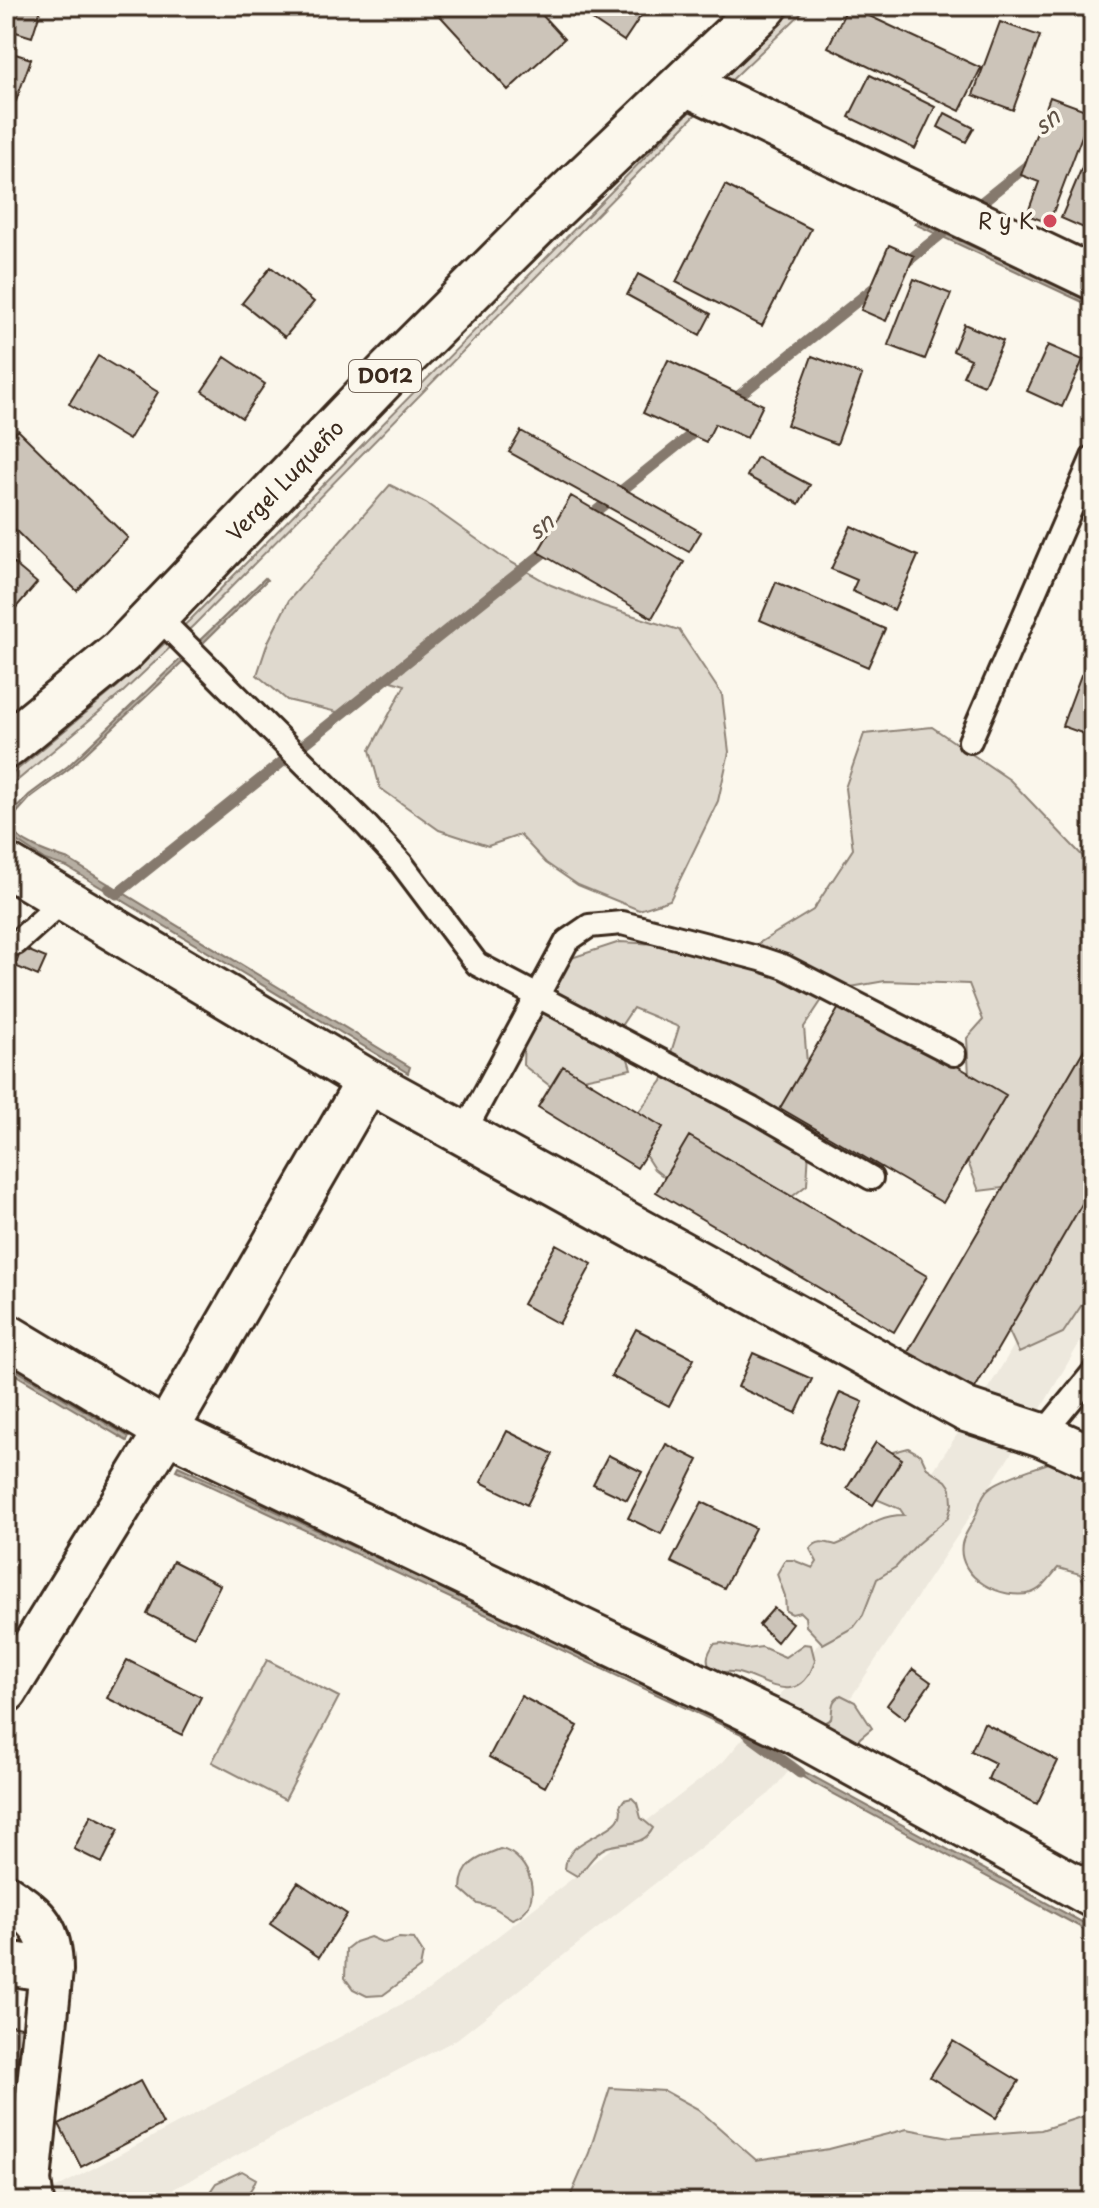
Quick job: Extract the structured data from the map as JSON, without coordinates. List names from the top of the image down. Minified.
{"streets":{"main road":["D012","Vergel Luqueño"]},"water":["sn"],"places":["R y K"]}
